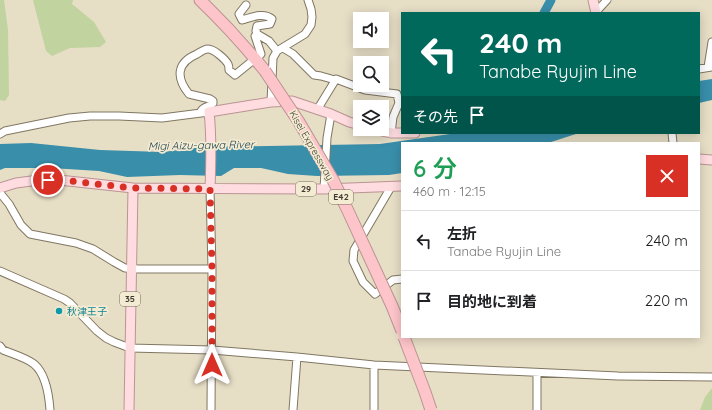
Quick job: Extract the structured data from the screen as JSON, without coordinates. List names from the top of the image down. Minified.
{"streets":{"highway":["Kisei Expressway","E42"],"main road":["29","35"]},"crossings":[["29","35"]],"water":["Migi Aizu-gawa River"],"places":["秋津王子"],"page":{"turn":["240 m","Tanabe Ryujin Line"],"then":"その先","heading":["6 分","460 m · 12:15"],"list":[{"name":"左折","note":"Tanabe Ryujin Line","value":"240 m"},{"name":"目的地に到着","value":"220 m"}]}}
